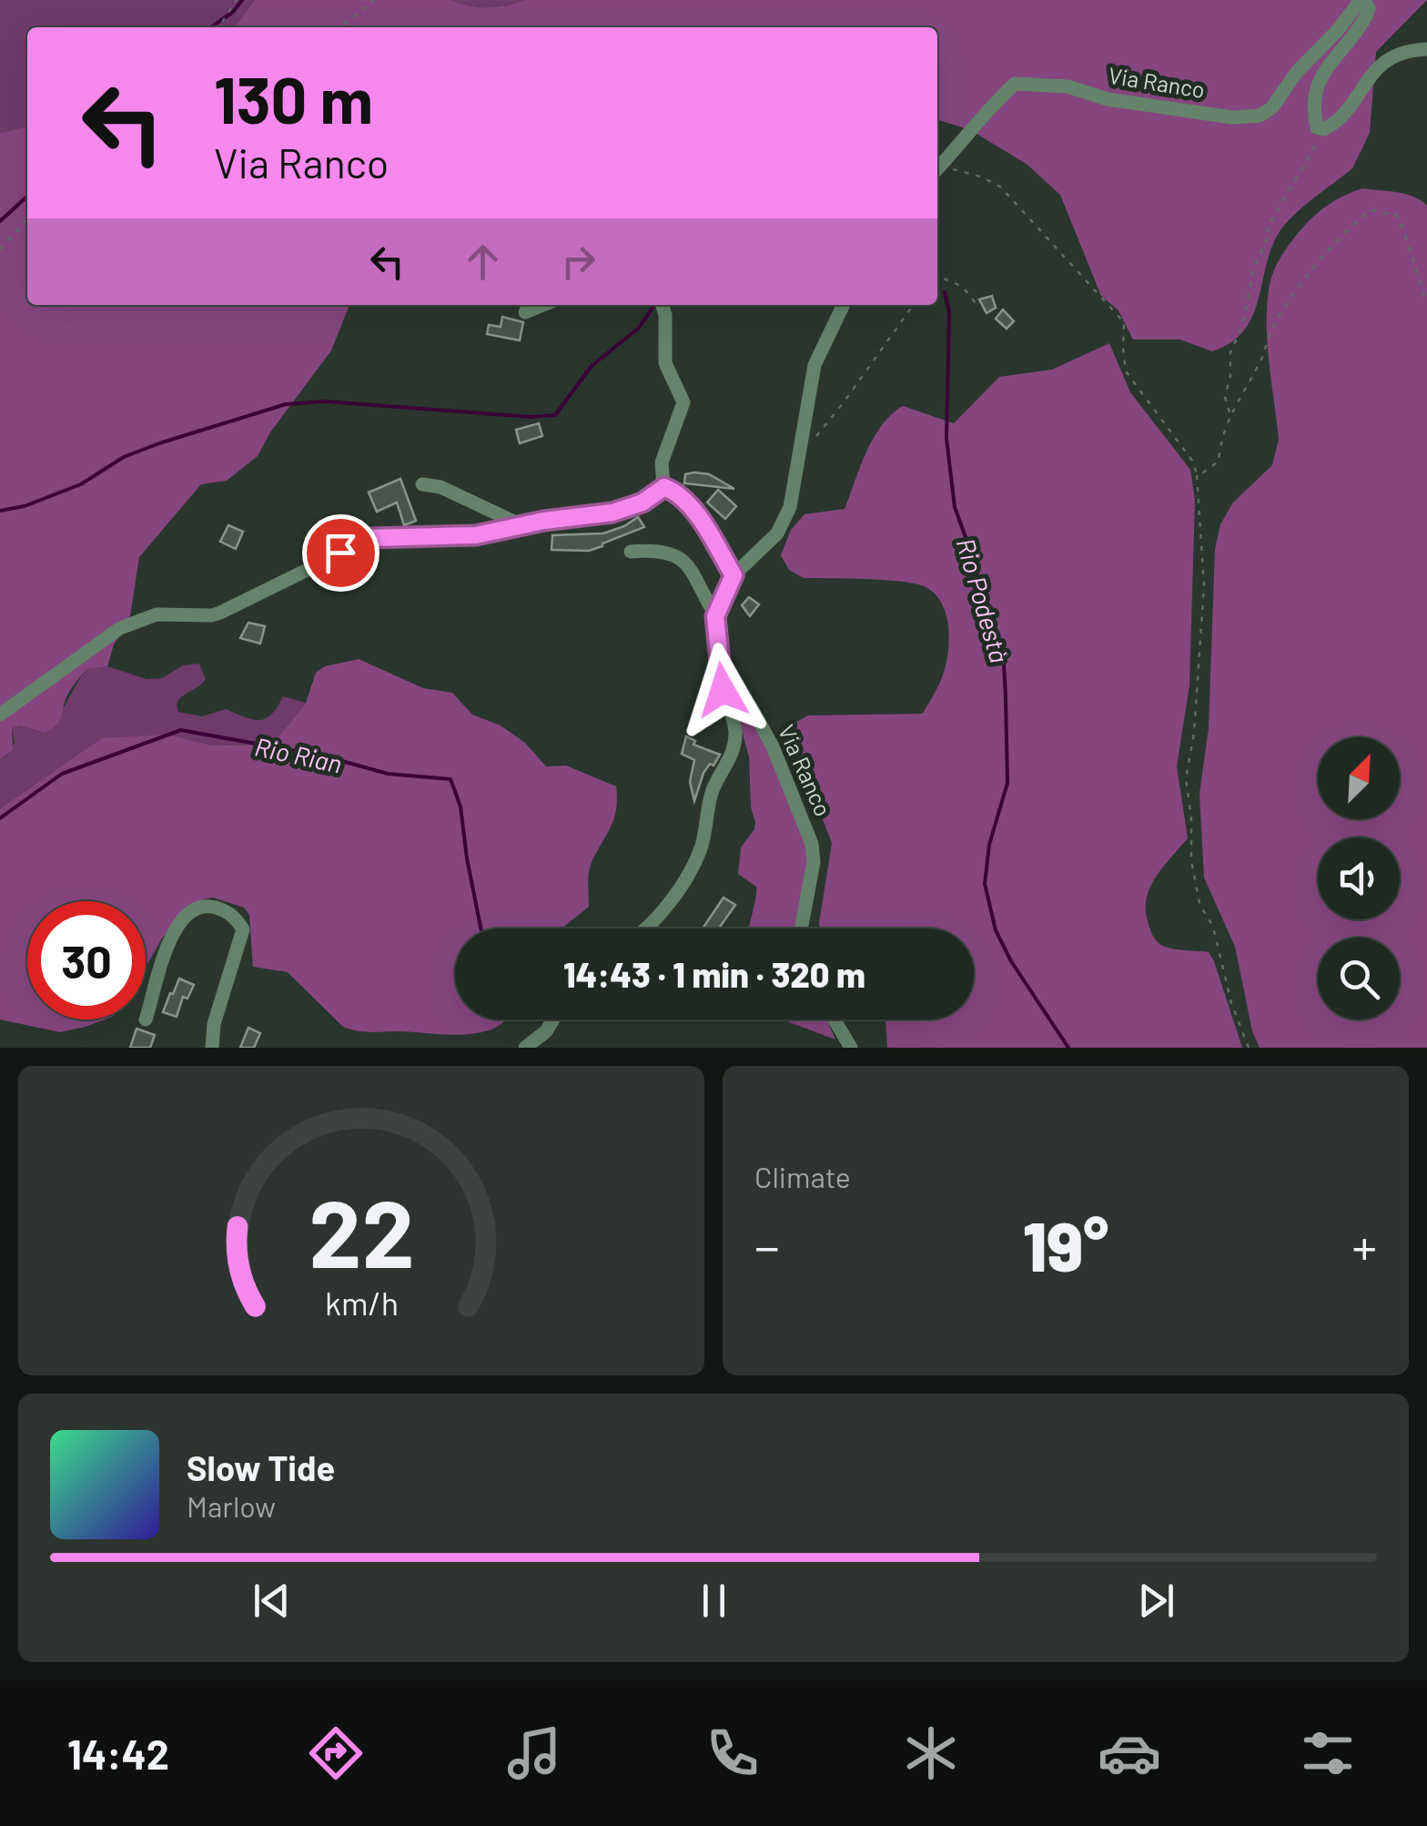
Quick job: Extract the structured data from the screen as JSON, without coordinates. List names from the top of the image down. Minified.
{"streets":{"street":["Via Ranco"]},"water":["Rio Podestà","Rio Rian"],"north":"top right","page":{"turn":["130 m","Via Ranco"],"limit":"30","trip":"14:43 · 1 min · 320 m","tile":"Climate","heat":["−","19°","+"],"song":["Slow Tide","Marlow"],"tabs":"14:42","gauge":["22","km/h"]}}
